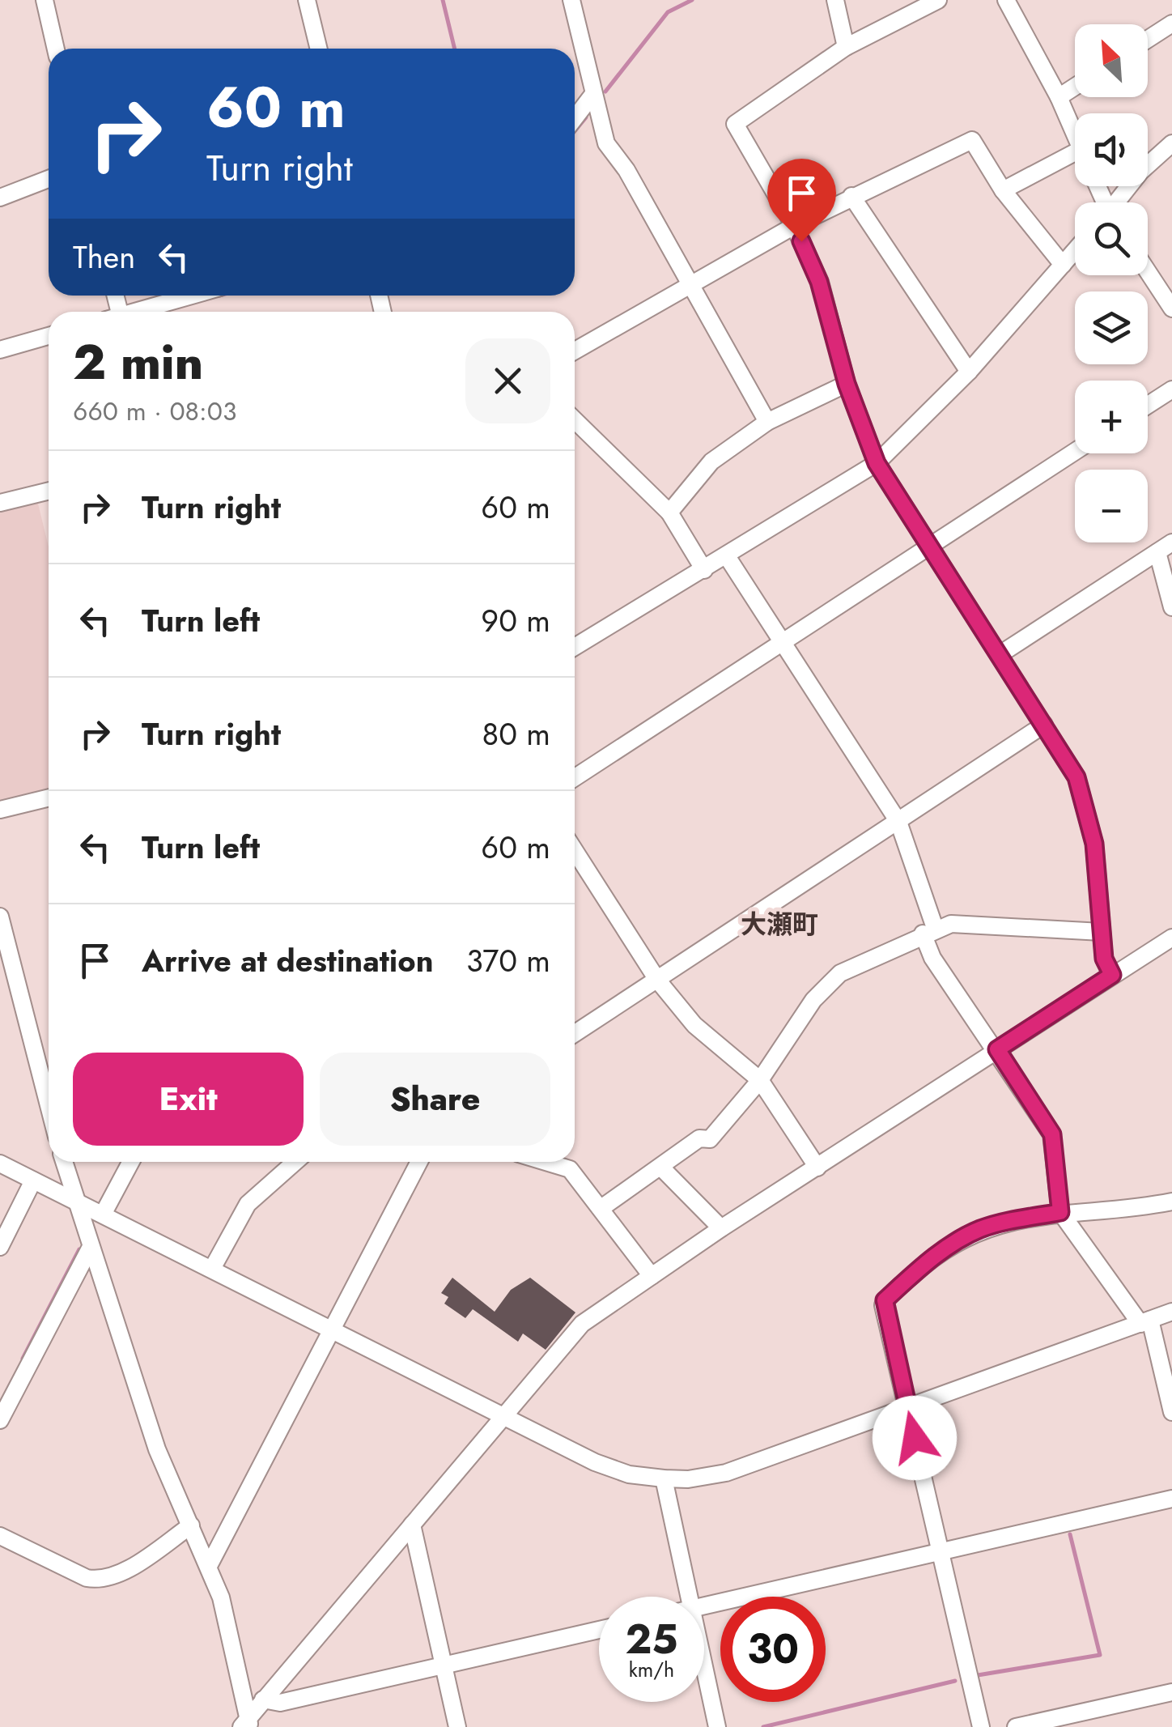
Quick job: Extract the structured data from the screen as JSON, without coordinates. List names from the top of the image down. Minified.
{"districts":["大瀬町"],"north":"top left","page":{"map_buttons":["+","−"],"turn":["60 m","Turn right"],"then":"Then","heading":["2 min","660 m · 08:03"],"list":[{"name":"Turn right","value":"60 m"},{"name":"Turn left","value":"90 m"},{"name":"Turn right","value":"80 m"},{"name":"Turn left","value":"60 m"},{"name":"Arrive at destination","value":"370 m"}],"buttons":["Exit","Share"],"speed":"25 km/h","limit":"30"}}
